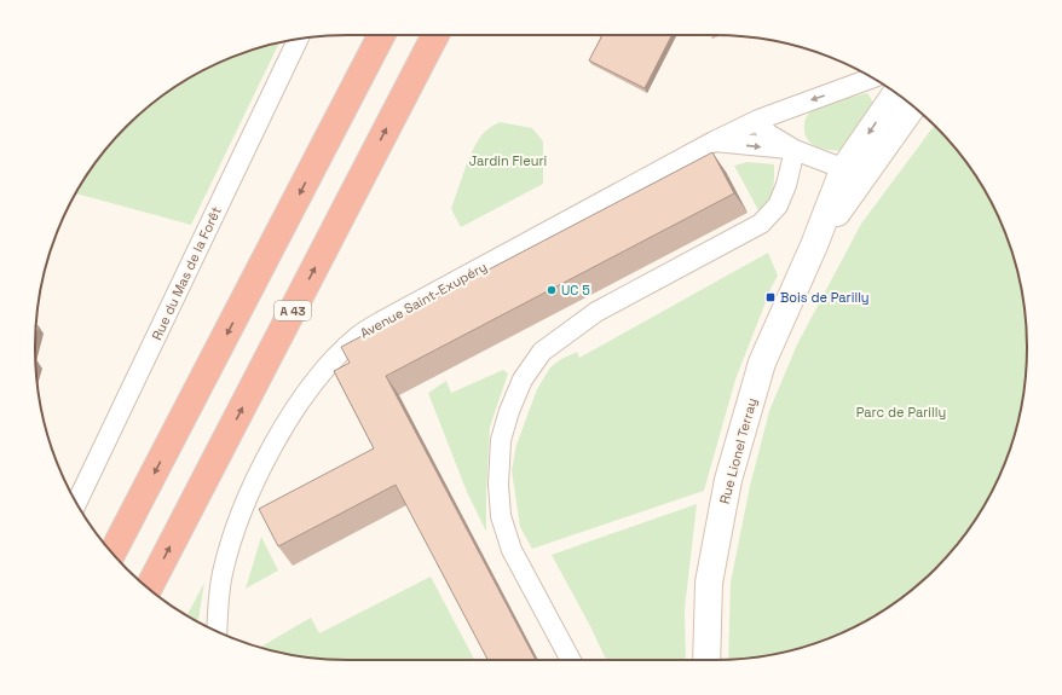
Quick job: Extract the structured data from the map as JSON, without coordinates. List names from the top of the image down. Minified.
{"streets":{"highway":["A 43"],"main road":["Rue Lionel Terray"],"street":["Rue du Mas de la Forêt","Avenue Saint-Exupéry"]},"parks":["Jardin Fleuri","Parc de Parilly"],"places":{"other":["UC 5"],"transit":["Bois de Parilly"]}}
